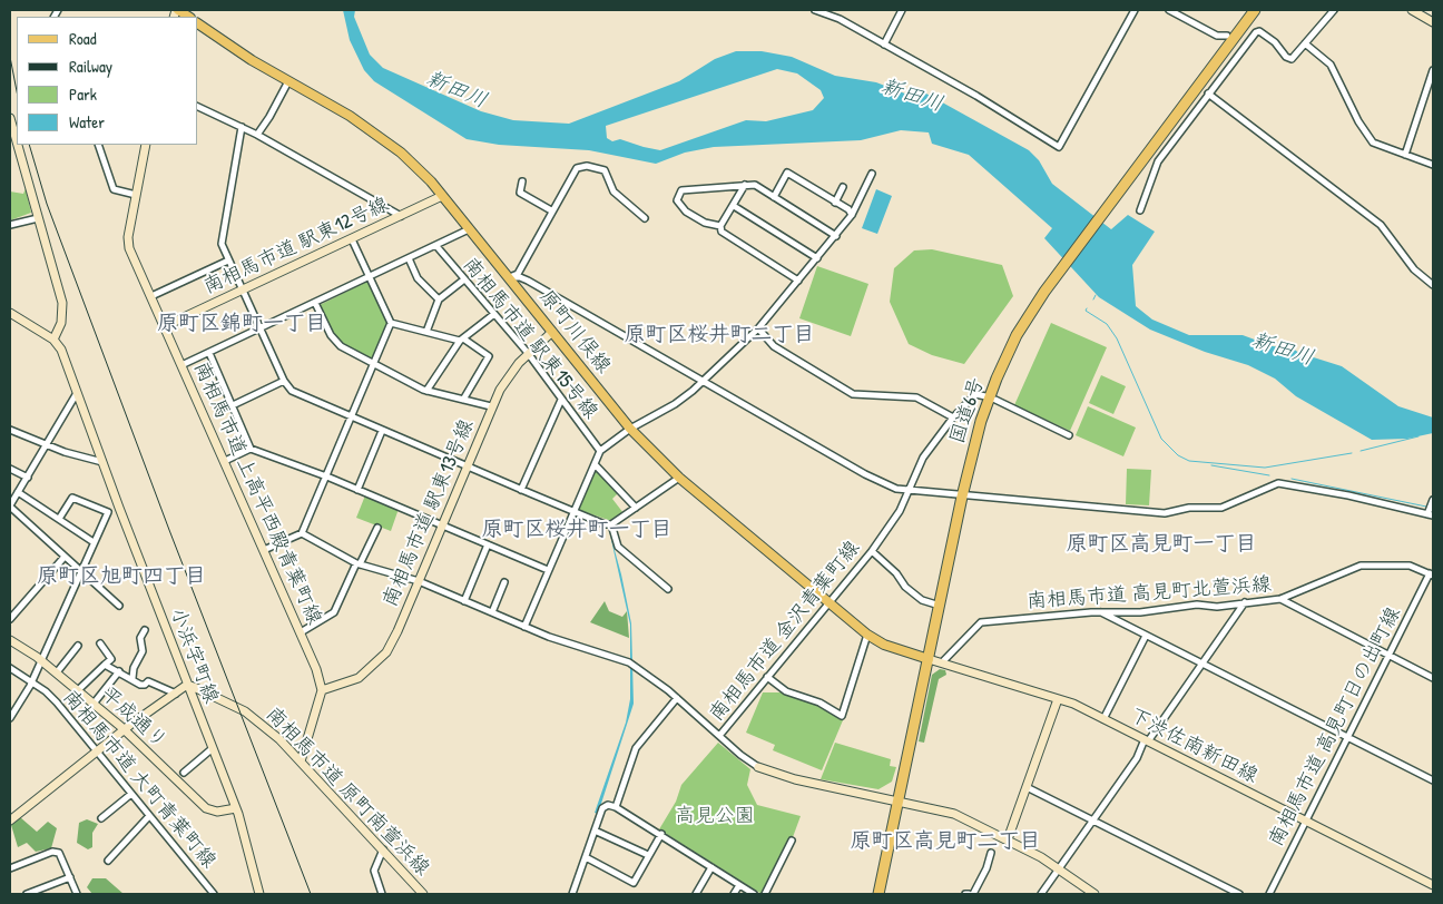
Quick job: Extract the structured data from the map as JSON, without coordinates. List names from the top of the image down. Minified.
{"streets":{"highway":["国道6号"],"main road":["原町川俣線"],"street":["南相馬市道 駅東12号線","南相馬市道 駅東15号線","南相馬市道 上高平西殿青葉町線","南相馬市道 駅東13号線","南相馬市道 高見町北萱浜線","南相馬市道 金沢青葉町線","小浜字町線","平成通り","南相馬市道 高見町日の出町線","下渋佐南新田線","南相馬市道 大町青葉町線","南相馬市道 原町南萱浜線"]},"crossings":[["南相馬市道 駅東12号線","原町川俣線"],["南相馬市道 駅東12号線","南相馬市道 上高平西殿青葉町線"],["原町川俣線","国道6号"],["原町川俣線","南相馬市道 駅東13号線"],["原町川俣線","南相馬市道 金沢青葉町線"],["原町川俣線","下渋佐南新田線"],["南相馬市道 駅東15号線","南相馬市道 駅東13号線"],["国道6号","下渋佐南新田線"],["南相馬市道 上高平西殿青葉町線","南相馬市道 駅東13号線"],["南相馬市道 駅東13号線","南相馬市道 金沢青葉町線"],["南相馬市道 高見町北萱浜線","南相馬市道 高見町日の出町線"],["南相馬市道 高見町北萱浜線","下渋佐南新田線"],["小浜字町線","平成通り"],["小浜字町線","南相馬市道 原町南萱浜線"],["南相馬市道 高見町日の出町線","下渋佐南新田線"]],"districts":["原町区錦町一丁目","原町区桜井町二丁目","原町区桜井町一丁目","原町区高見町一丁目","原町区旭町四丁目","原町区高見町二丁目"],"water":["新田川"],"parks":["高見公園"],"legend":["Road","Railway","Park","Water"]}
